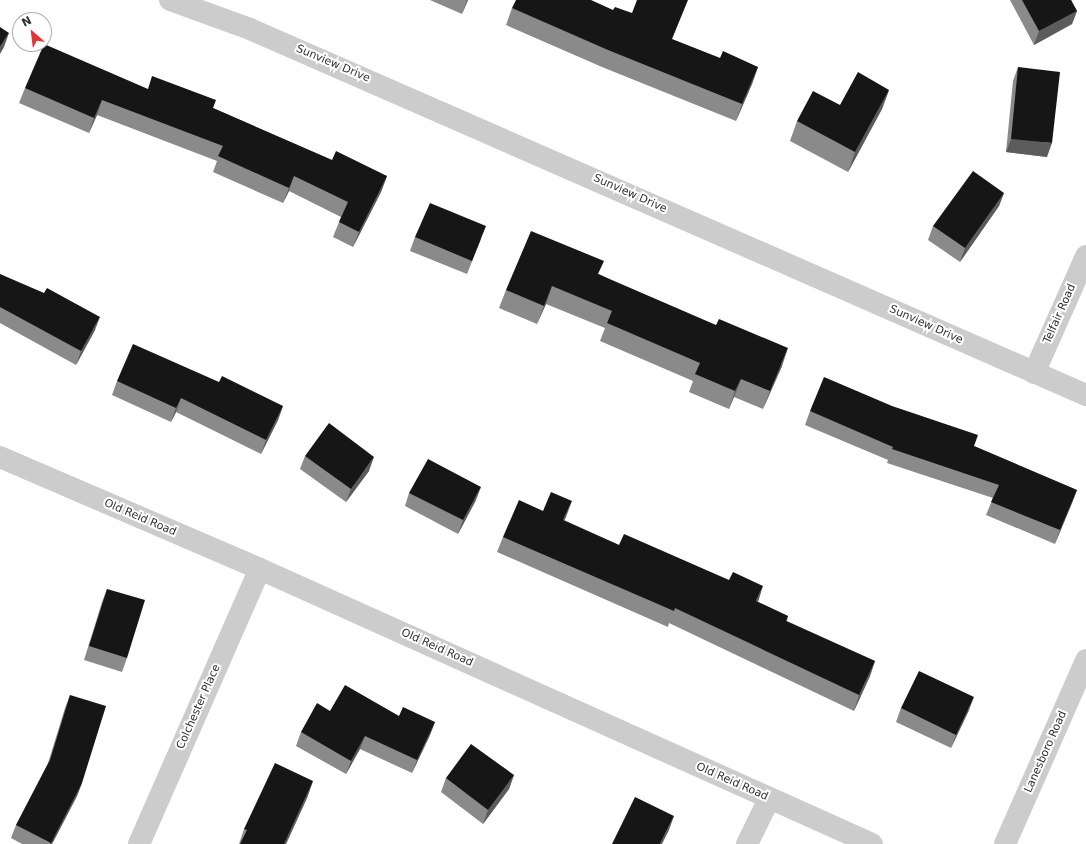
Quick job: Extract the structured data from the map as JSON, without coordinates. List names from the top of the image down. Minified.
{"streets":{"street":["Sunview Drive","Telfair Road","Old Reid Road","Colchester Place","Lanesboro Road"]},"crossings":[["Sunview Drive","Telfair Road"],["Old Reid Road","Colchester Place"]],"north":"top left"}
